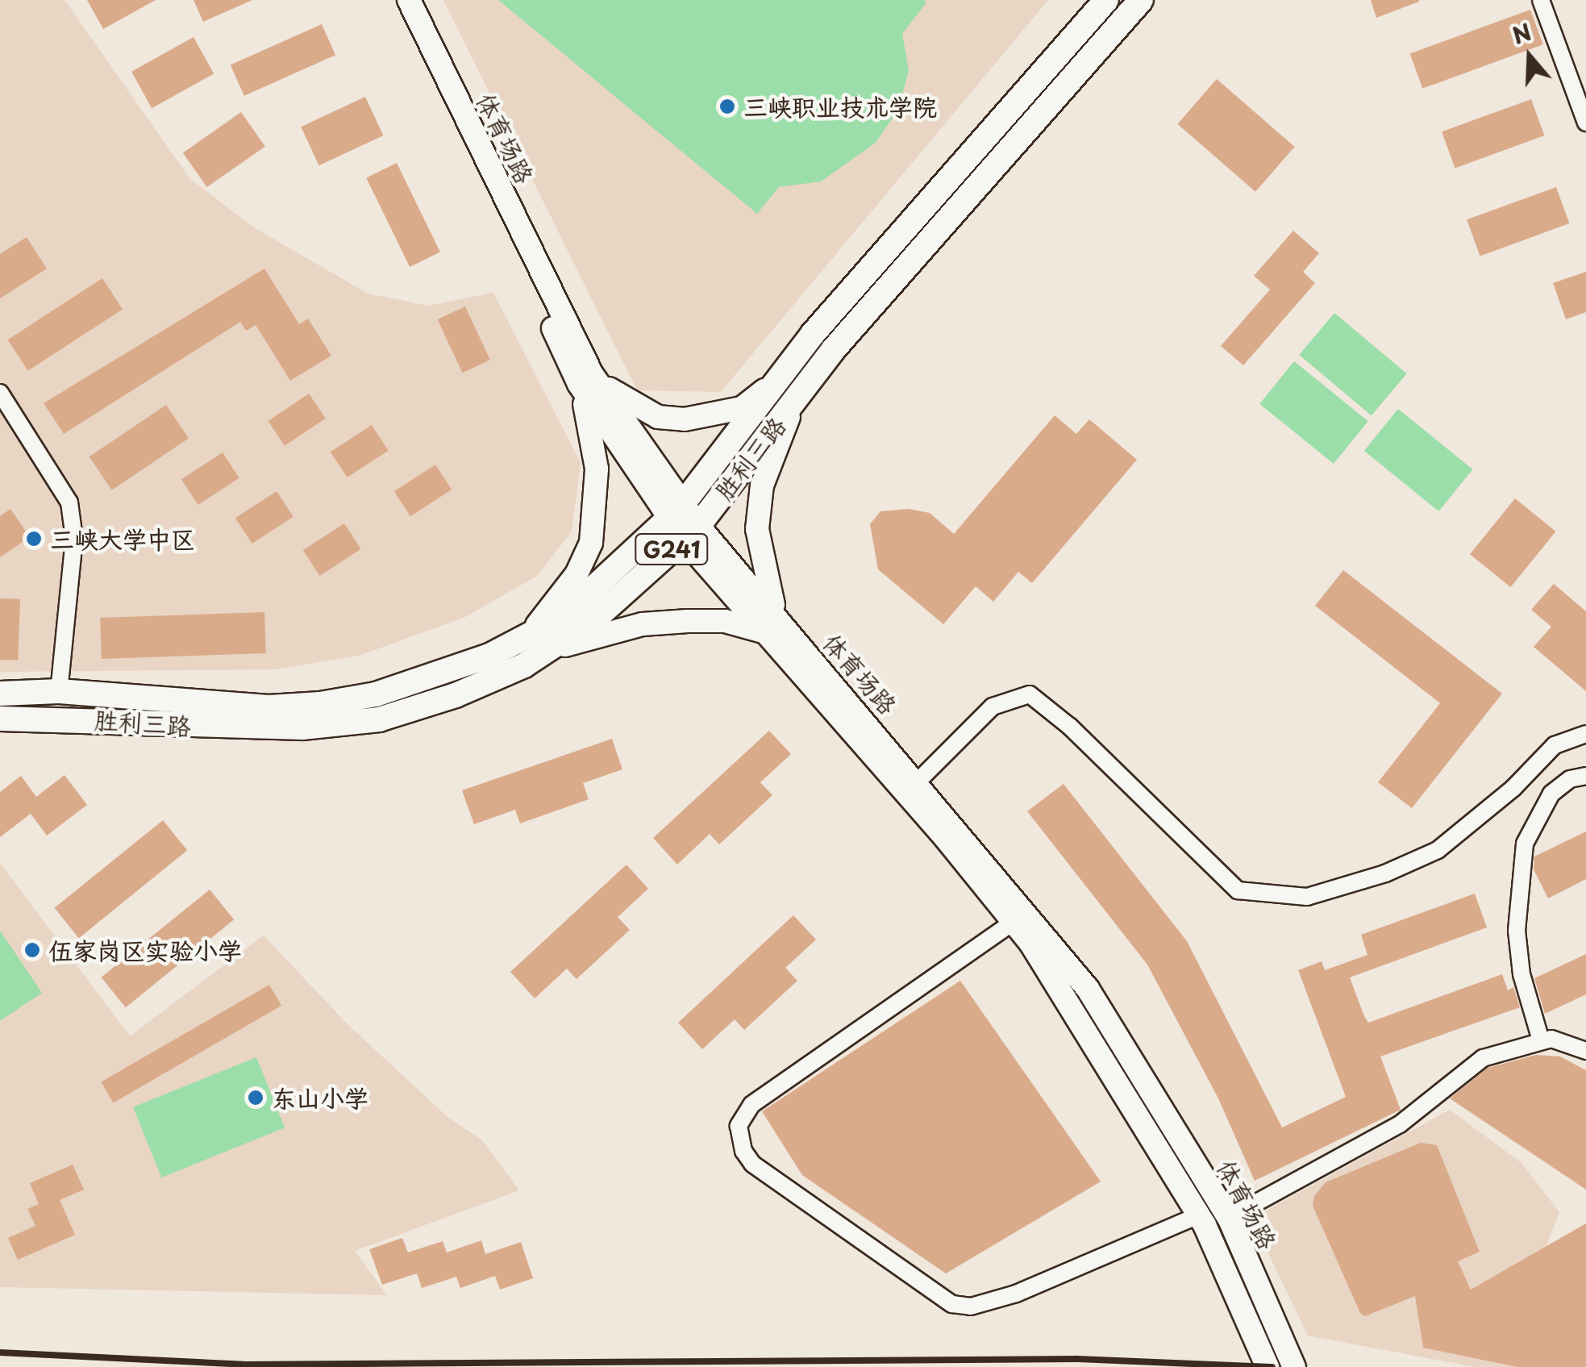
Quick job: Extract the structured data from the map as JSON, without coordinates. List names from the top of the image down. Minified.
{"streets":{"main road":["体育场路","胜利三路","G241"]},"crossings":[["体育场路","胜利三路"]],"places":["三峡职业技术学院","三峡大学中区","伍家岗区实验小学","东山小学"],"north":"top"}
